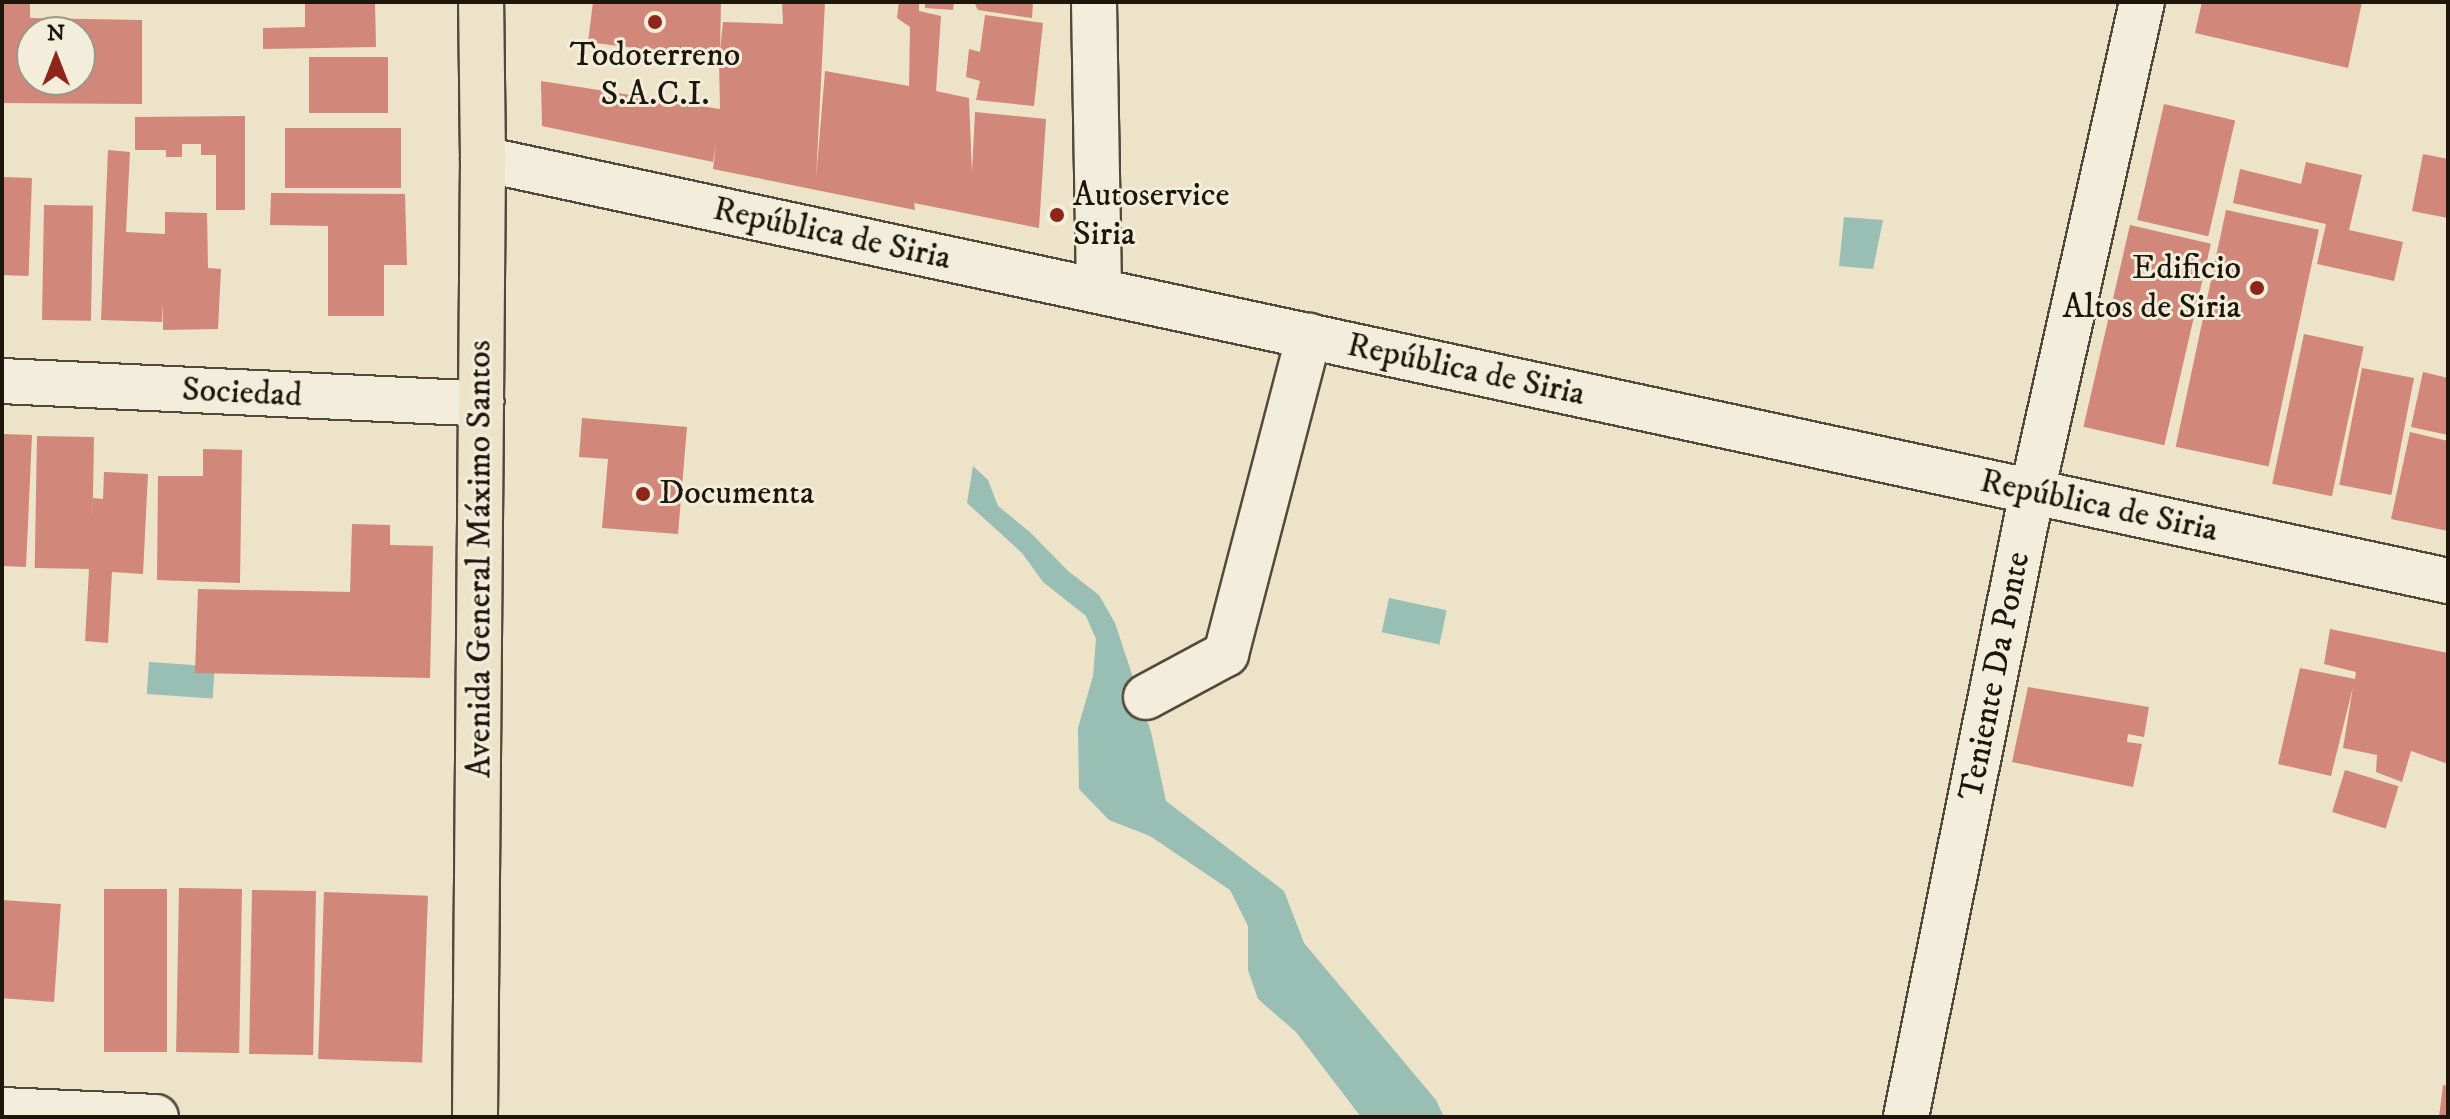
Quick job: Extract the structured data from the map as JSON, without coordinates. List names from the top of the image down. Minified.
{"streets":{"main road":["Avenida General Máximo Santos"],"street":["República de Siria","Sociedad","Teniente Da Ponte"]},"crossings":[["República de Siria","Avenida General Máximo Santos"],["República de Siria","Teniente Da Ponte"],["Sociedad","Avenida General Máximo Santos"]],"places":["Todoterreno S.A.C.I.","Autoservice Siria","Edificio Altos de Siria","Documenta"],"north":"top"}
